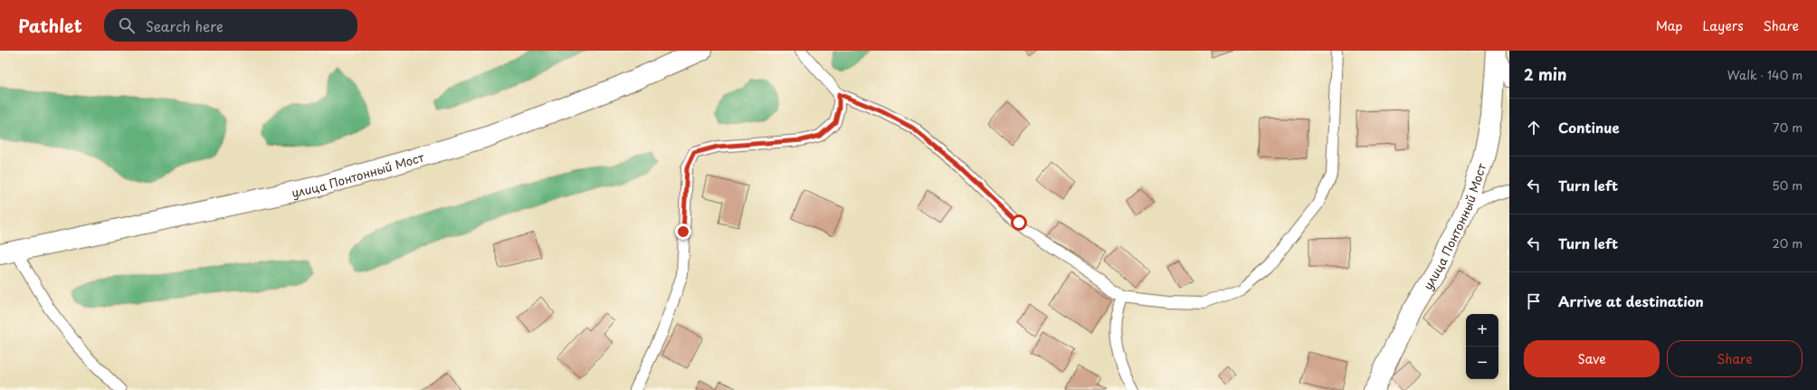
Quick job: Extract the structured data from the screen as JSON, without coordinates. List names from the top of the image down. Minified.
{"streets":{"street":["улица Понтонный Мост"]},"page":{"header":"Pathlet","search":"Search here","nav":["Map","Layers","Share"],"heading":["2 min","Walk · 140 m"],"list":[["Continue","70 m"],["Turn left","50 m"],["Turn left","20 m"],"Arrive at destination"],"map_buttons":["+","−"],"buttons":["Save","Share"]}}
